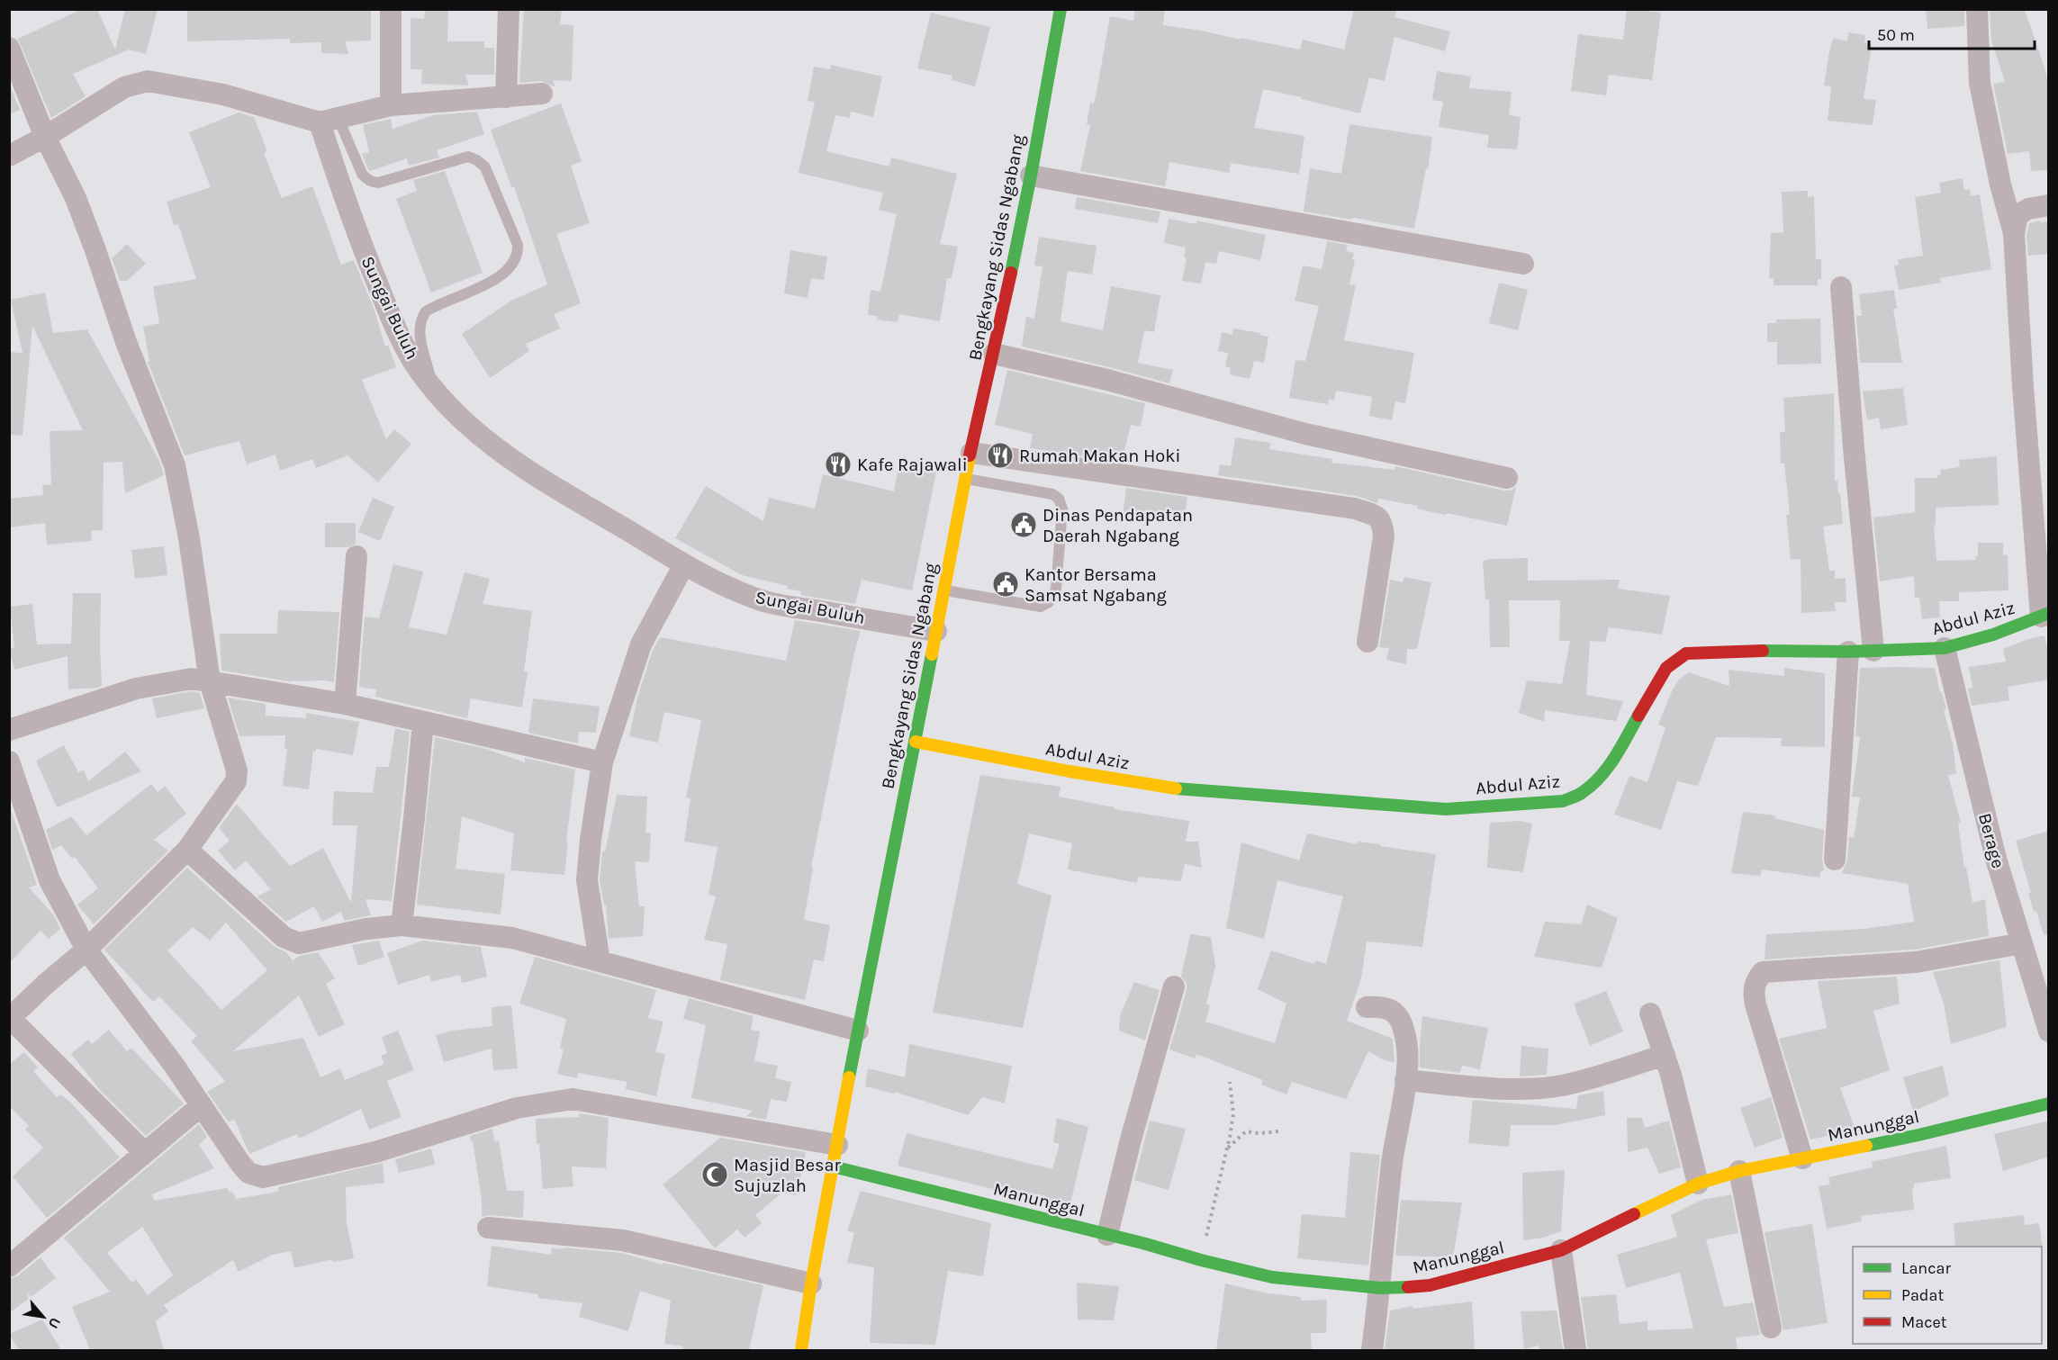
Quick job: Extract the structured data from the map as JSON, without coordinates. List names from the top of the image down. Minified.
{"streets":{"main road":["Bengkayang Sidas Ngabang","Abdul Aziz","Manunggal"],"street":["Sungai Buluh","Berage"]},"crossings":[["Bengkayang Sidas Ngabang","Sungai Buluh"],["Bengkayang Sidas Ngabang","Abdul Aziz"],["Bengkayang Sidas Ngabang","Manunggal"],["Abdul Aziz","Berage"]],"places":{"restaurant":["Rumah Makan Hoki","Kafe Rajawali"],"public building":["Dinas Pendapatan Daerah Ngabang","Kantor Bersama Samsat Ngabang"],"mosque":["Masjid Besar Sujuzlah"]},"legend":["Lancar","Padat","Macet"],"scale_bar":"50 m","north":"bottom right"}
